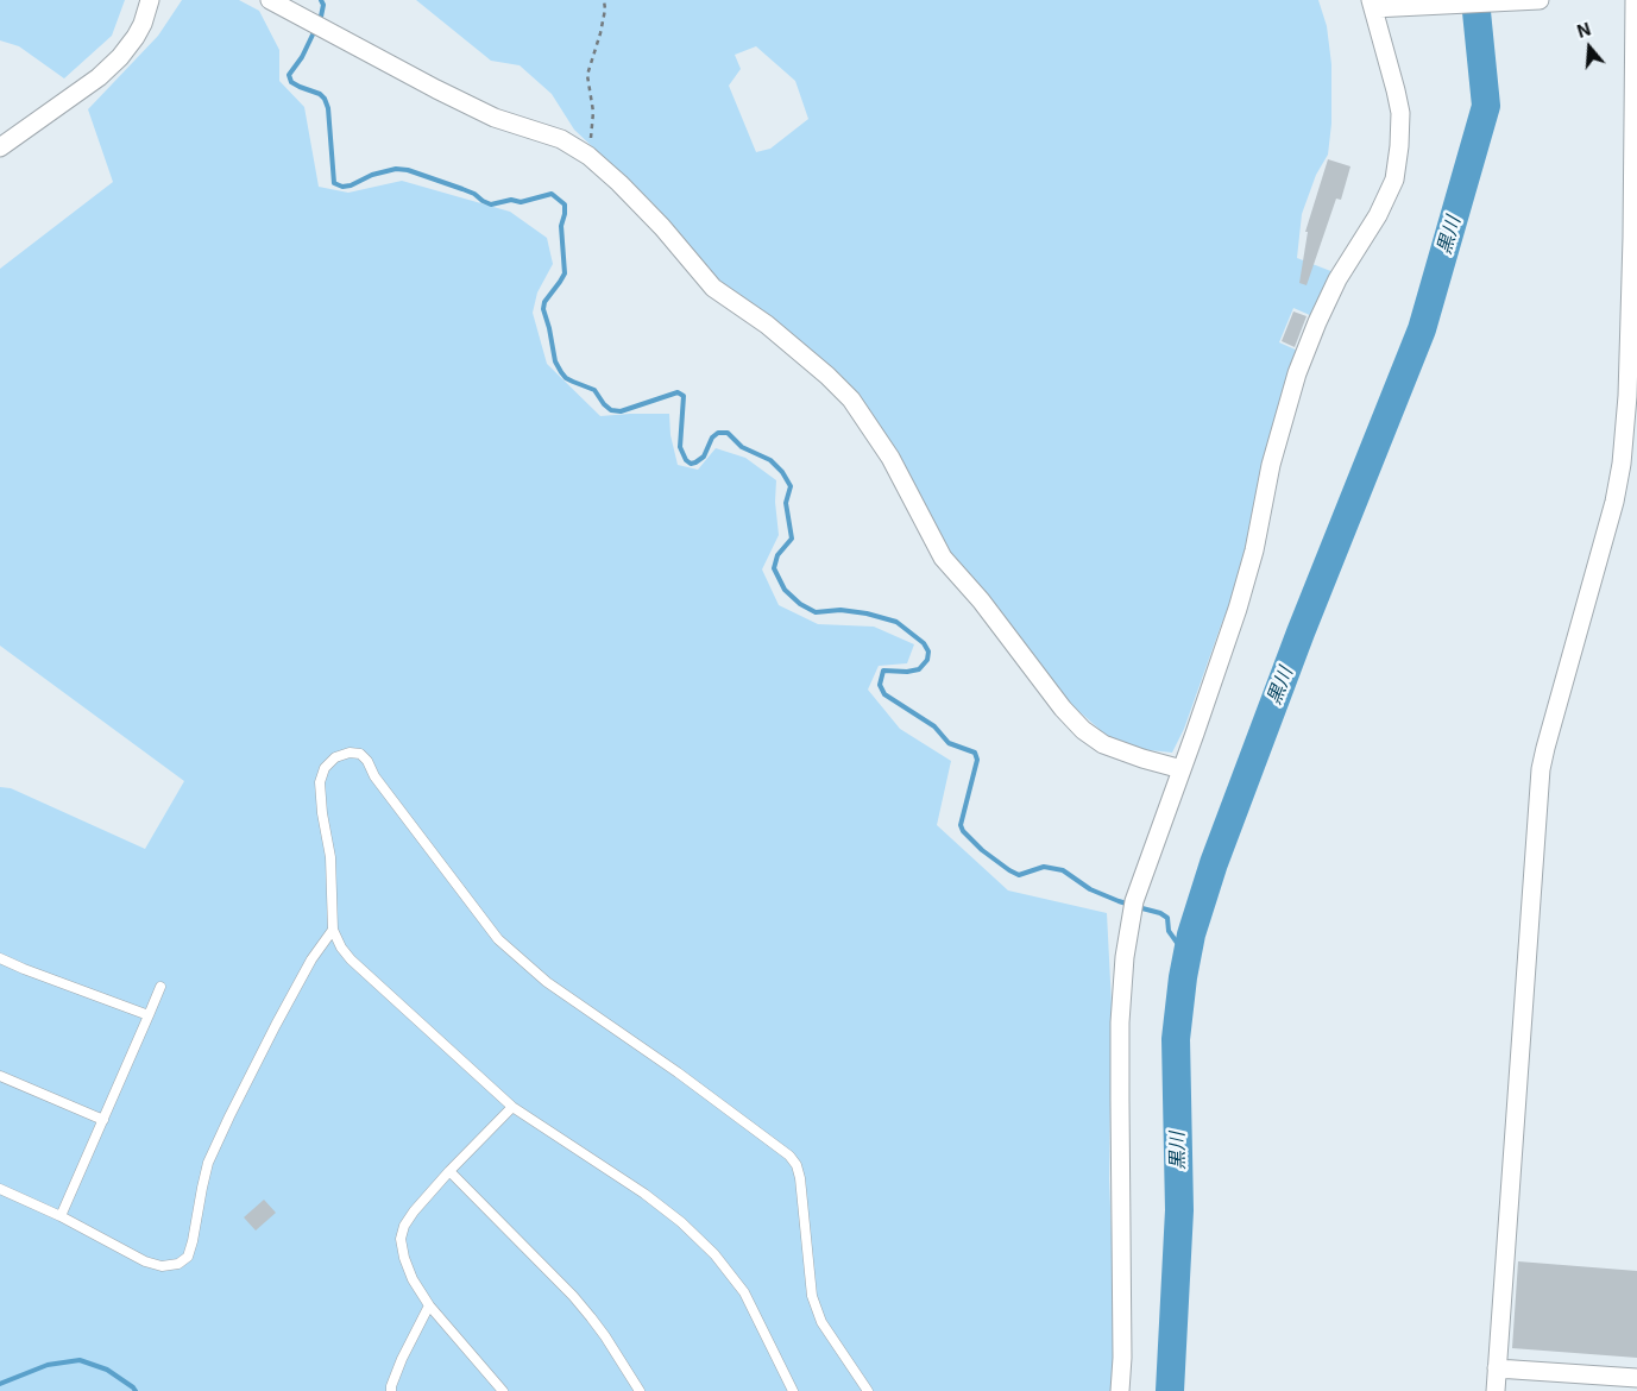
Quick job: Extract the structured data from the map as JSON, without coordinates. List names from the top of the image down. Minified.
{"water":["黒川"],"north":"top"}
